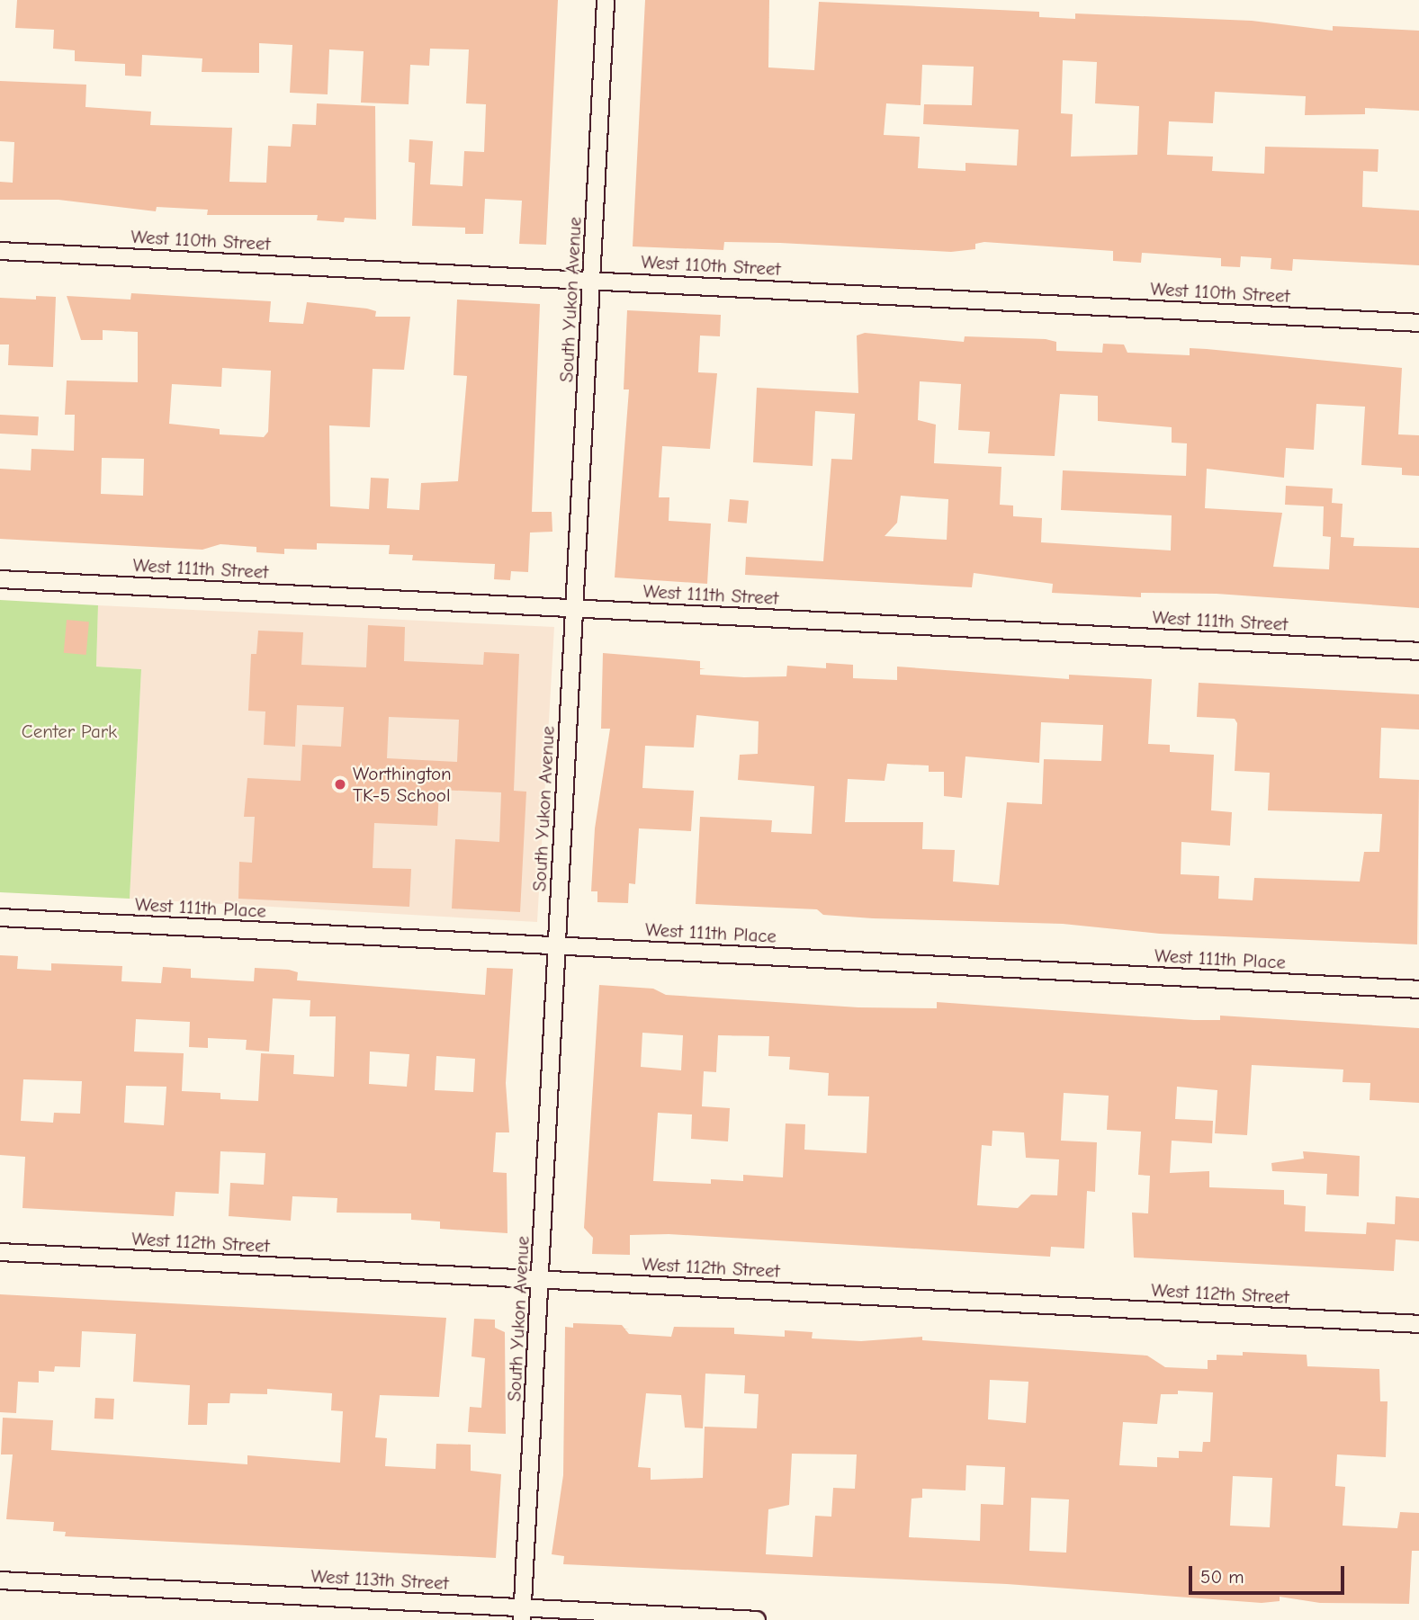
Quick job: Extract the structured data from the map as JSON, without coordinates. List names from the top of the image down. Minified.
{"streets":{"street":["West 110th Street","South Yukon Avenue","West 111th Street","West 111th Place","West 112th Street","West 113th Street"]},"crossings":[["West 110th Street","South Yukon Avenue"],["South Yukon Avenue","West 111th Street"],["South Yukon Avenue","West 111th Place"],["South Yukon Avenue","West 112th Street"],["South Yukon Avenue","West 113th Street"]],"parks":["Center Park"],"places":["Worthington TK-5 School"],"scale_bar":"50 m"}
